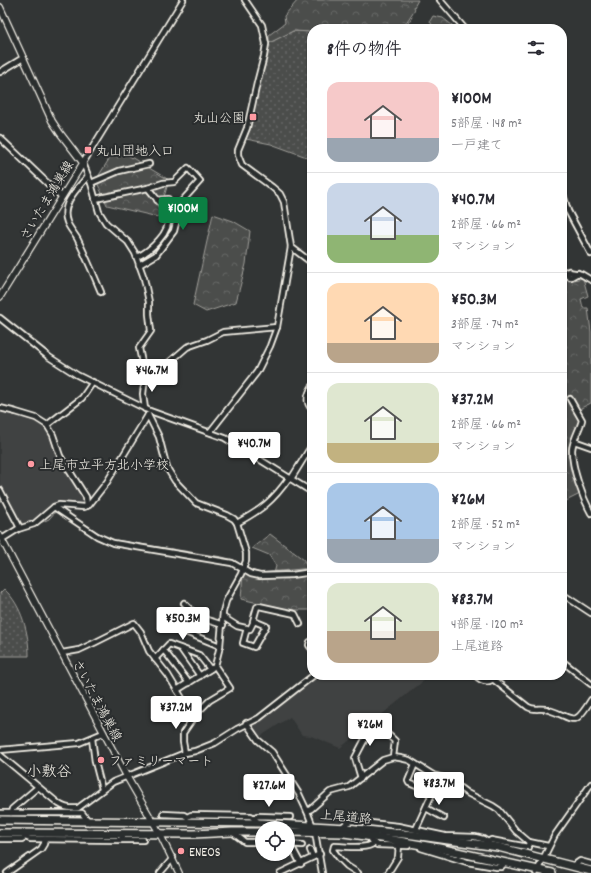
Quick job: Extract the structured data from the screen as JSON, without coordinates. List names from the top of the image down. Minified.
{"streets":{"highway":["上尾道路"],"main road":["さいたま鴻巣線"]},"crossings":[["さいたま鴻巣線","上尾道路"]],"districts":["小敷谷"],"places":{"transit":["丸山公園","丸山団地入口"],"other":["上尾市立平方北小学校","ファミリーマート","ENEOS"]},"page":{"heading":"8件の物件","list":[{"name":"¥100M","note":"5部屋 · 148 m² · 一戸建て"},{"name":"¥40.7M","note":"2部屋 · 66 m² · マンション"},{"name":"¥50.3M","note":"3部屋 · 74 m² · マンション"},{"name":"¥37.2M","note":"2部屋 · 66 m² · マンション"},{"name":"¥26M","note":"2部屋 · 52 m² · マンション"},{"name":"¥83.7M","note":"4部屋 · 120 m² · 上尾道路"}],"price":["¥100M","¥46.7M","¥40.7M","¥50.3M","¥37.2M","¥26M","¥83.7M","¥27.6M"]}}
